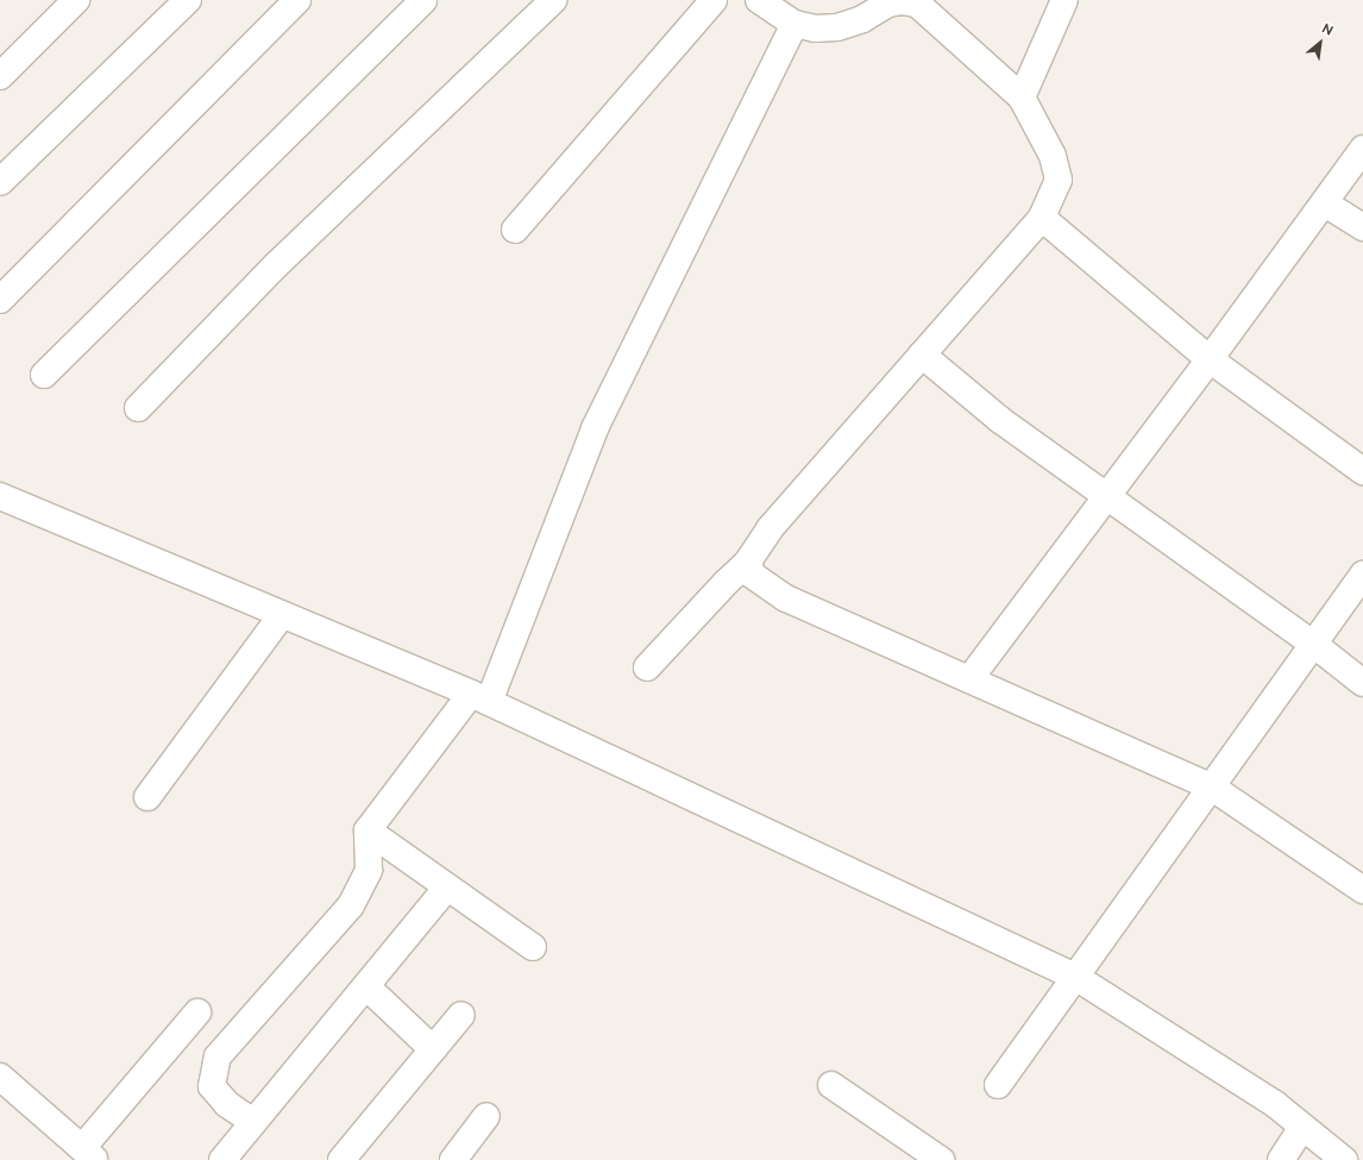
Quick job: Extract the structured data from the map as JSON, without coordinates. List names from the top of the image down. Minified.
{"north":"top right"}
